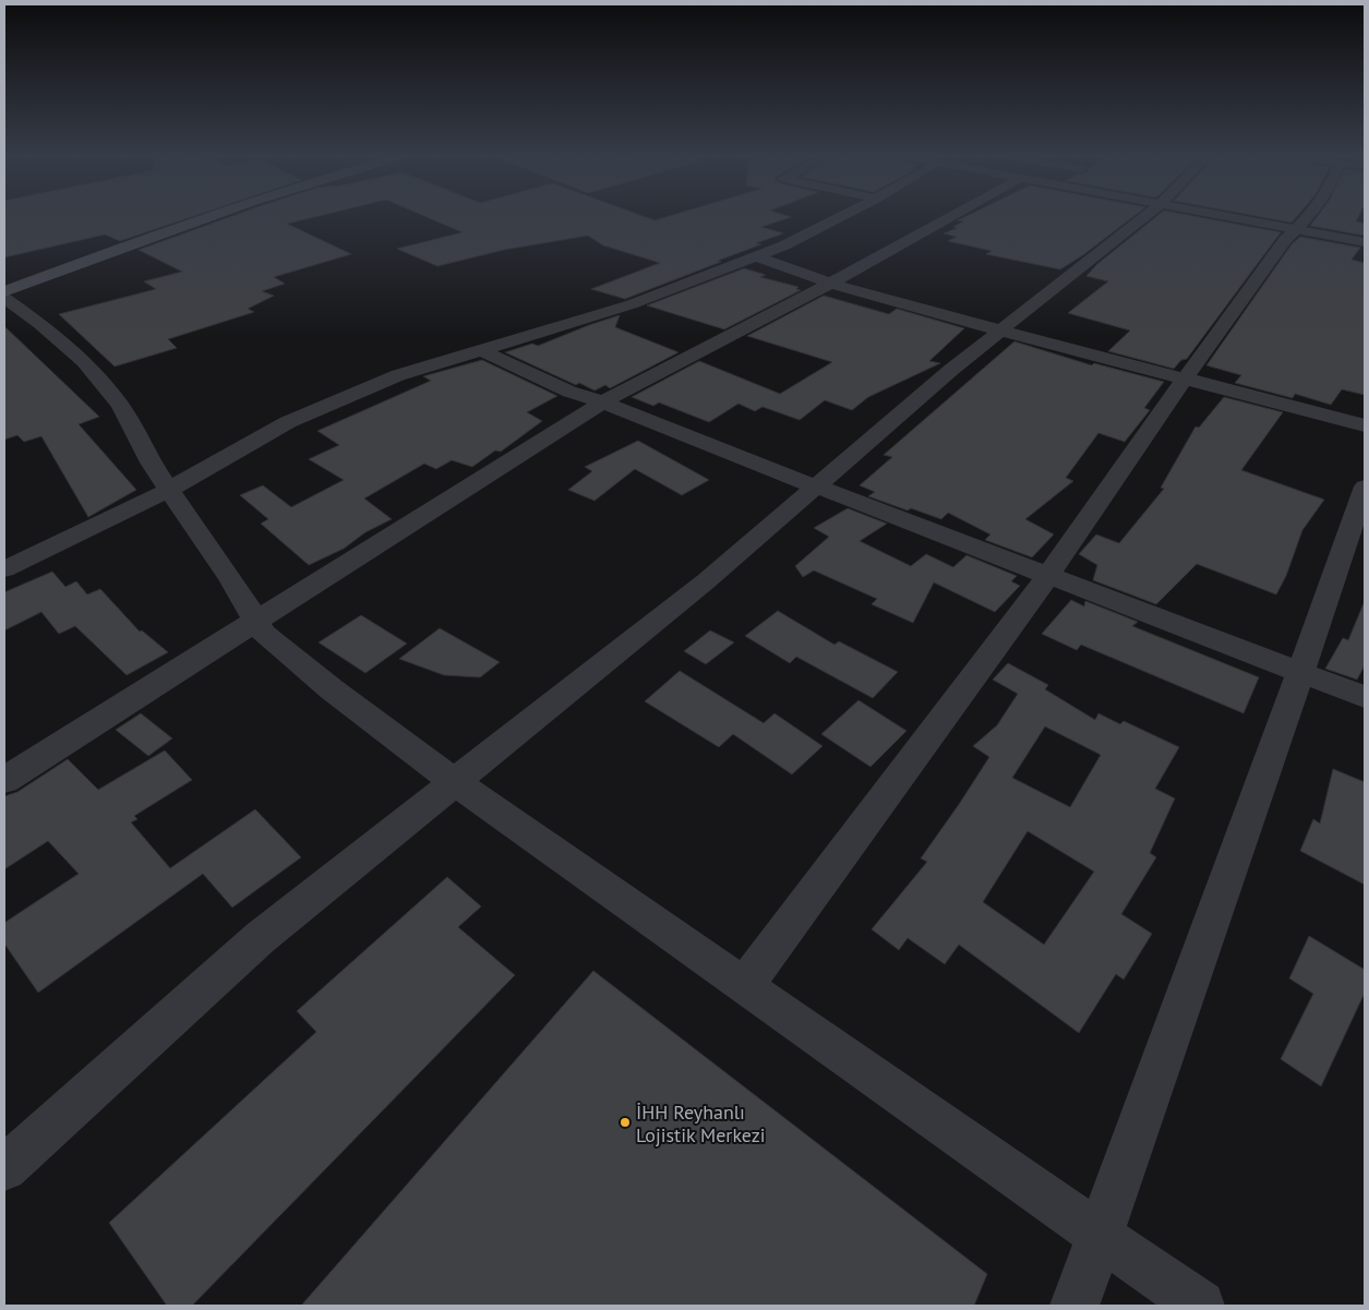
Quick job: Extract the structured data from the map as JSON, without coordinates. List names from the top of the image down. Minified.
{"places":["İHH Reyhanlı Lojistik Merkezi"]}
